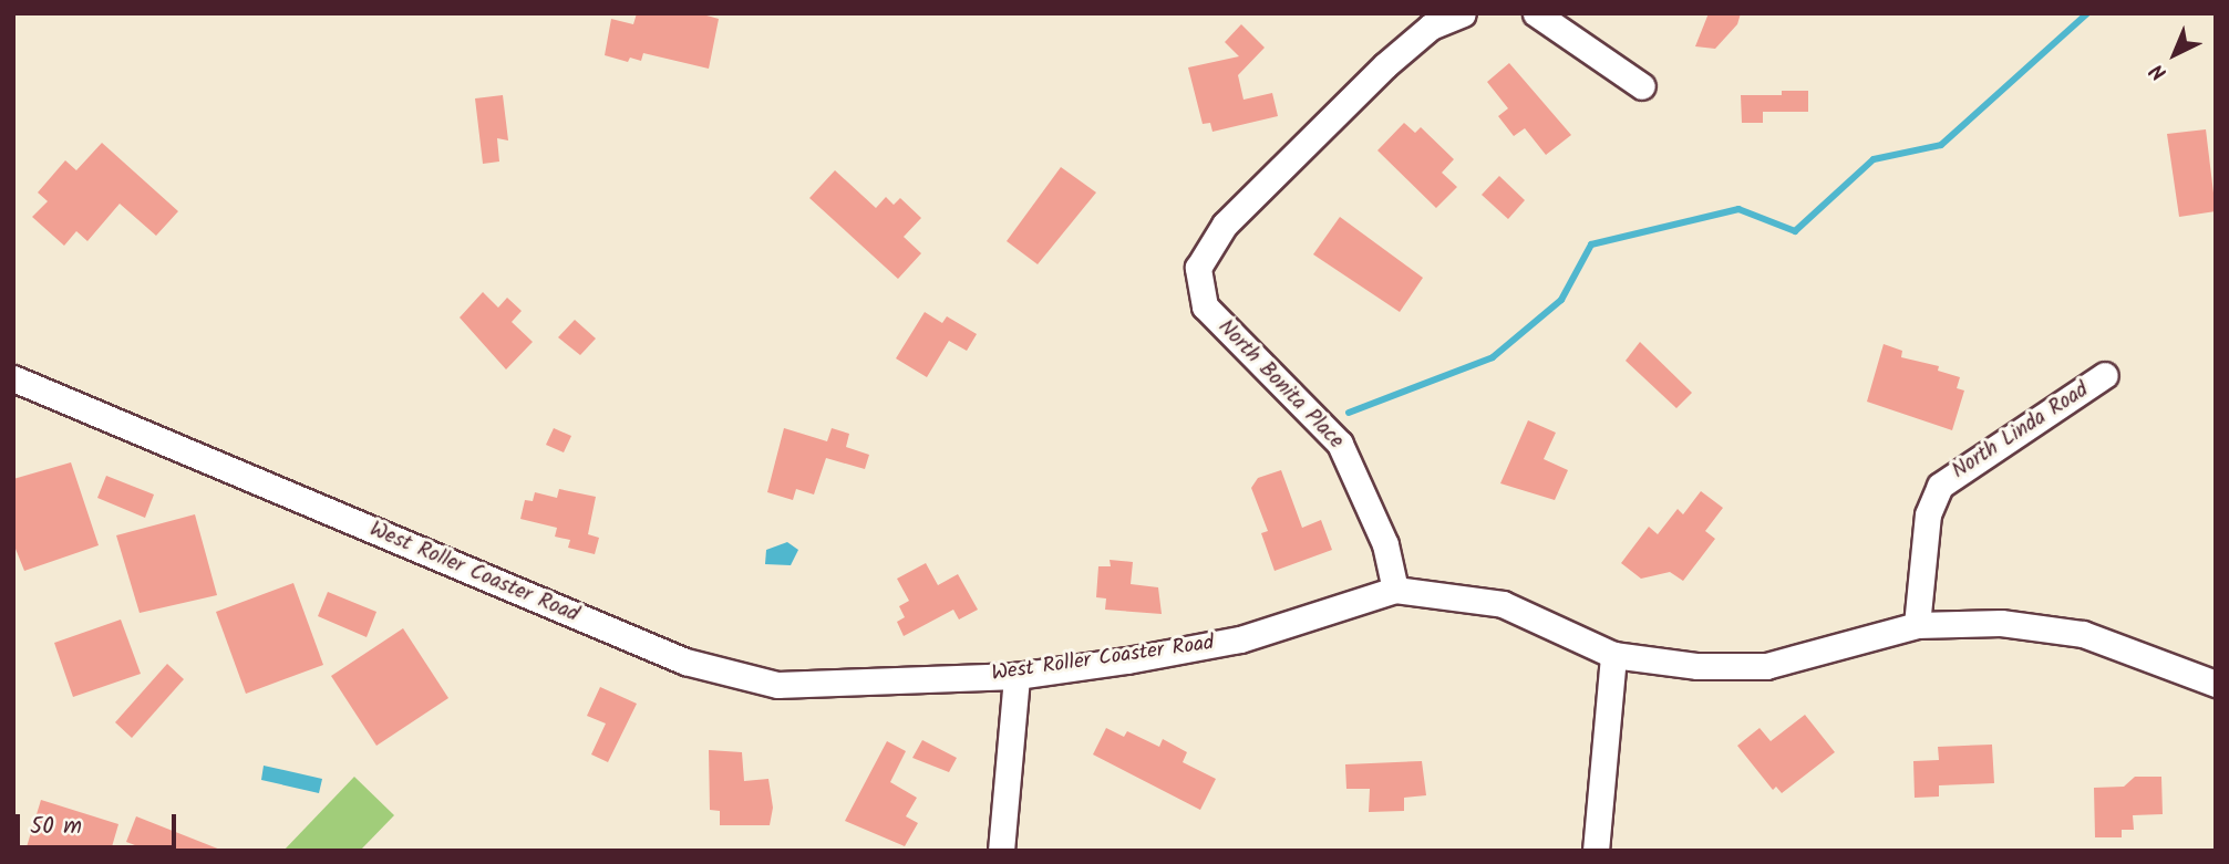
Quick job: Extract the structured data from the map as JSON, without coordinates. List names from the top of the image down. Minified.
{"streets":{"street":["North Bonita Place","North Linda Road","West Roller Coaster Road"]},"crossings":[["North Bonita Place","West Roller Coaster Road"],["North Linda Road","West Roller Coaster Road"]],"scale_bar":"50 m","north":"bottom left"}
